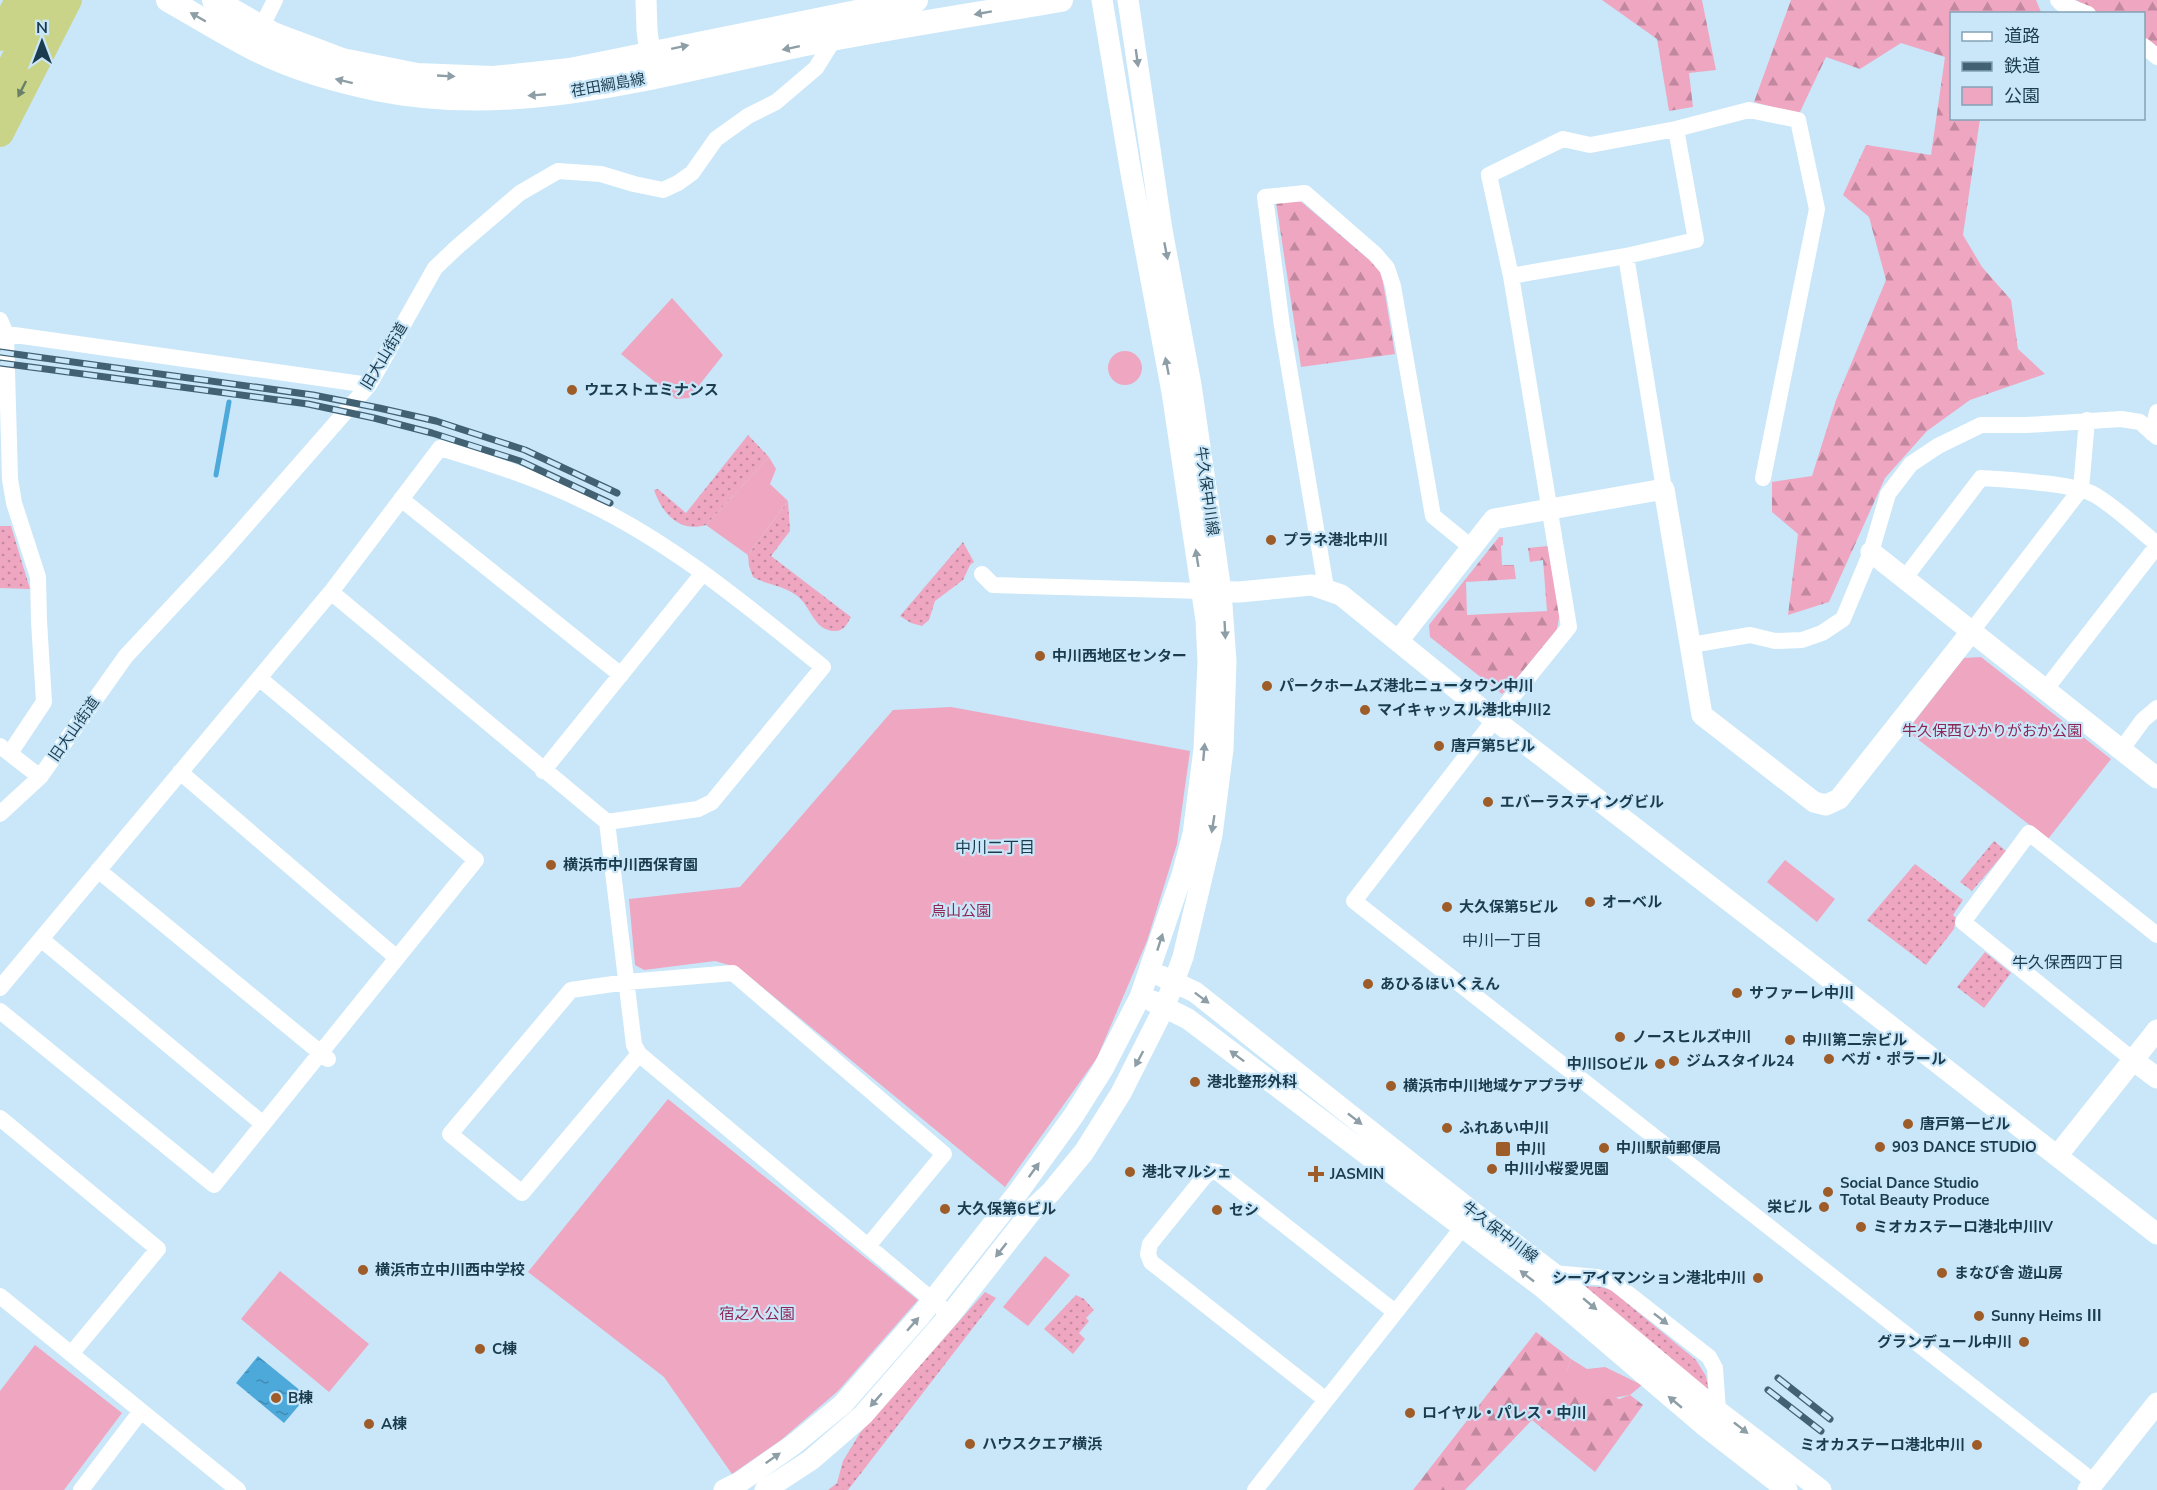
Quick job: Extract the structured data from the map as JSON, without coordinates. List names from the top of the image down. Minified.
{"streets":{"main road":["荏田綱島線"],"street":["旧大山街道","牛久保中川線"]},"crossings":[["荏田綱島線","旧大山街道"]],"districts":["中川二丁目","中川一丁目","牛久保西四丁目"],"parks":["牛久保西ひかりがおか公園","烏山公園","宿之入公園"],"places":{"other":["ウエストエミナンス","プラネ港北中川","中川西地区センター","パークホームズ港北ニュータウン中川","マイキャッスル港北中川2","唐戸第5ビル","エバーラスティングビル","横浜市中川西保育園","オーベル","大久保第5ビル","あひるほいくえん","サファーレ中川","ノースヒルズ中川","中川第二宗ビル","ベガ・ポラール","ジムスタイル24","中川SOビル","港北整形外科","横浜市中川地域ケアプラザ","唐戸第一ビル","ふれあい中川","903 DANCE STUDIO","中川駅前郵便局","中川小桜愛児園","港北マルシェ","Social Dance Studio Total Beauty Produce","栄ビル","大久保第6ビル","セシ","ミオカステーロ港北中川IV","横浜市立中川西中学校","まなび舎 遊山房","シーアイマンション港北中川","Sunny Heims Ⅲ","グランデュール中川","C棟","B棟","ロイヤル・パレス・中川","A棟","ハウスクエア横浜","ミオカステーロ港北中川"],"transit":["中川"],"health":["JASMIN"]},"legend":["道路","鉄道","公園"],"north":"top"}
